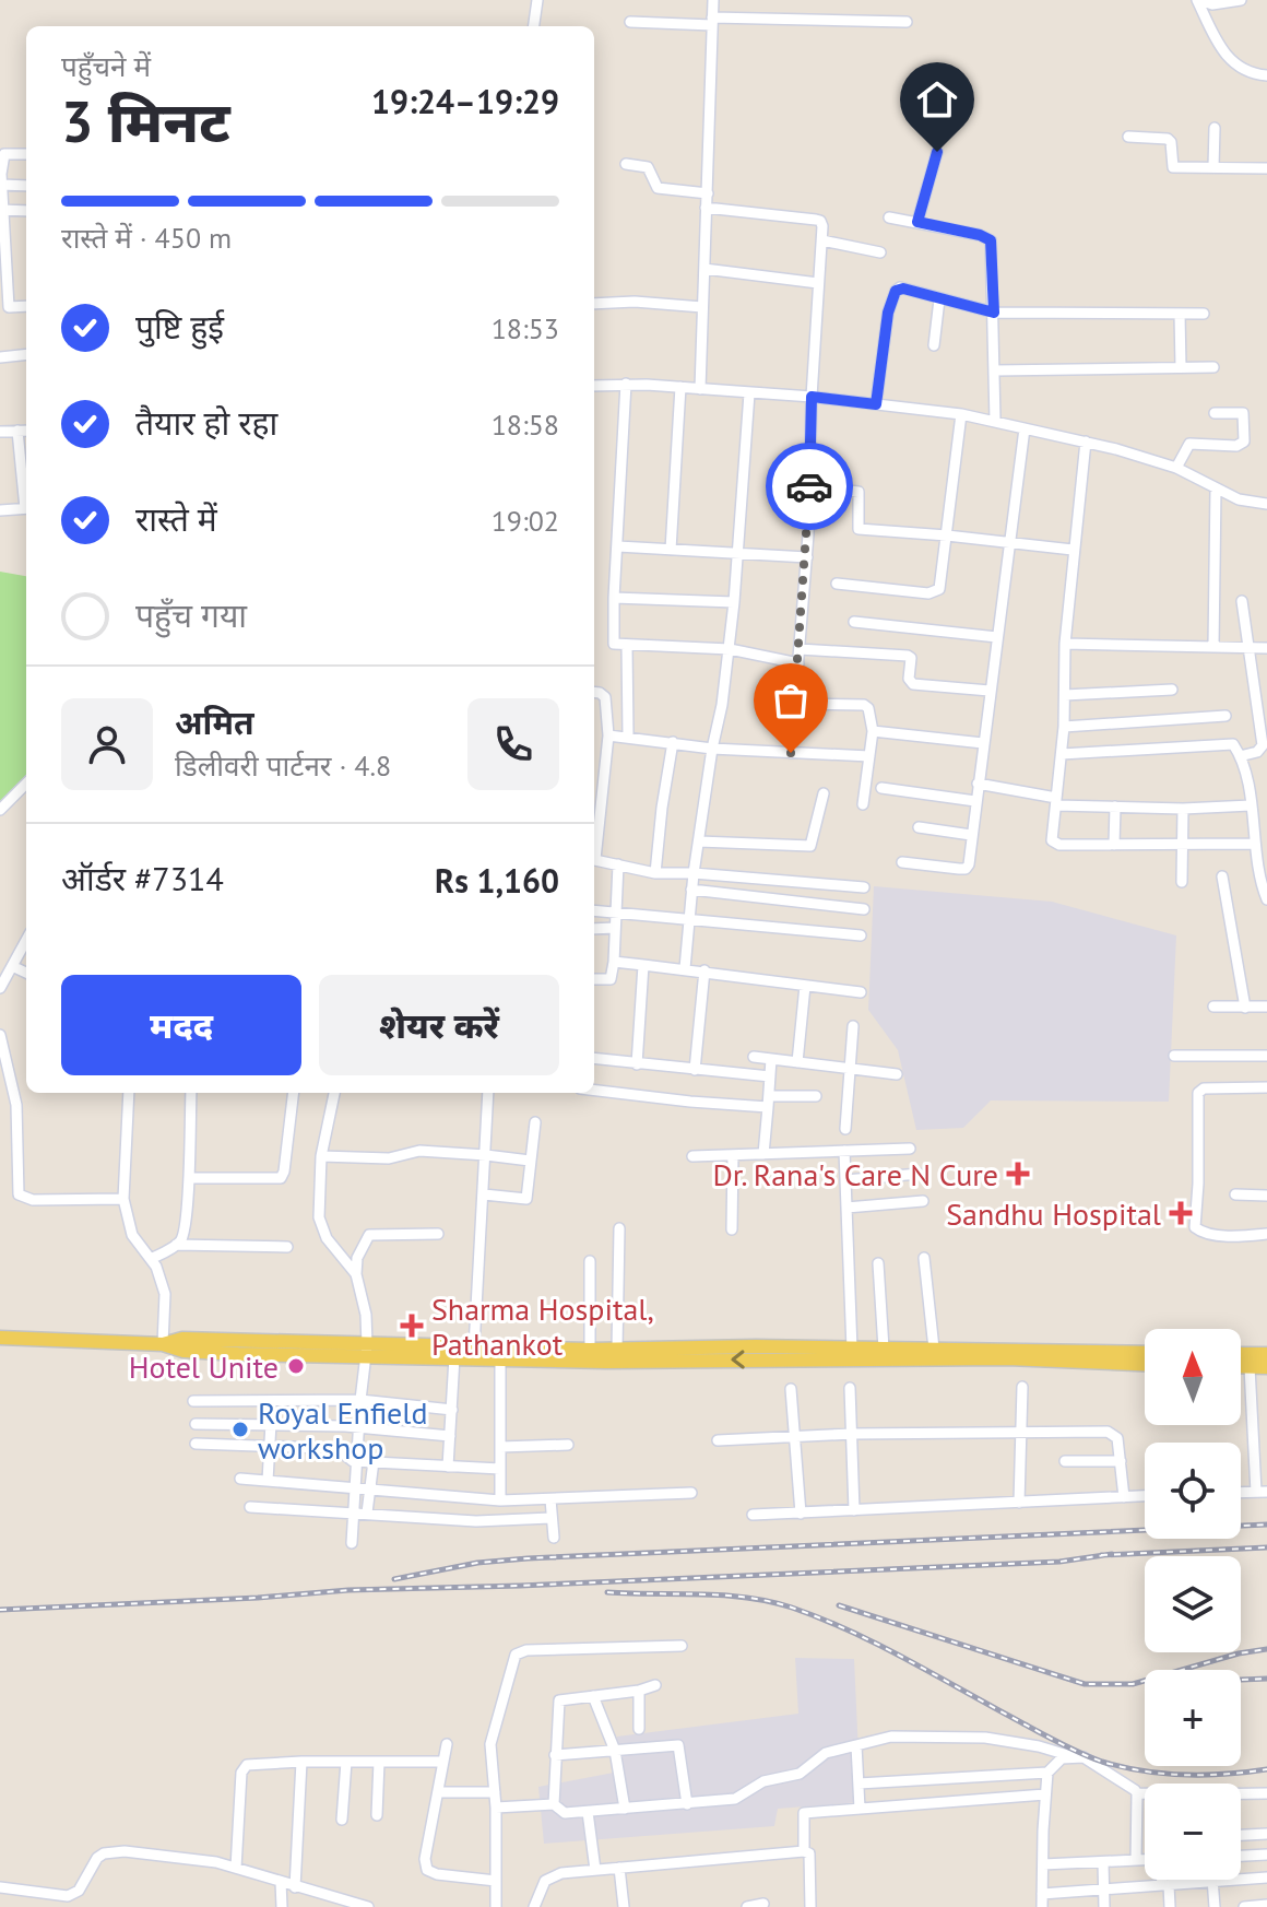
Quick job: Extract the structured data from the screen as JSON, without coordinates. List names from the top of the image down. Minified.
{"places":{"health":["Dr. Rana's Care N Cure","Sandhu Hospital","Sharma Hospital, Pathankot"],"other":["Hotel Unite","Royal Enfield workshop"]},"north":"top","page":{"heading":["3 मिनट","पहुँचने में","19:24–19:29"],"panel":["अमित","डिलीवरी पार्टनर · 4.8","ऑर्डर #7314","Rs 1,160"],"bar":"रास्ते में · 450 m","list":[["पुष्टि हुई","18:53"],["तैयार हो रहा","18:58"],["रास्ते में","19:02"],"पहुँच गया"],"buttons":["मदद","शेयर करें"],"map_buttons":["+","−"]}}
